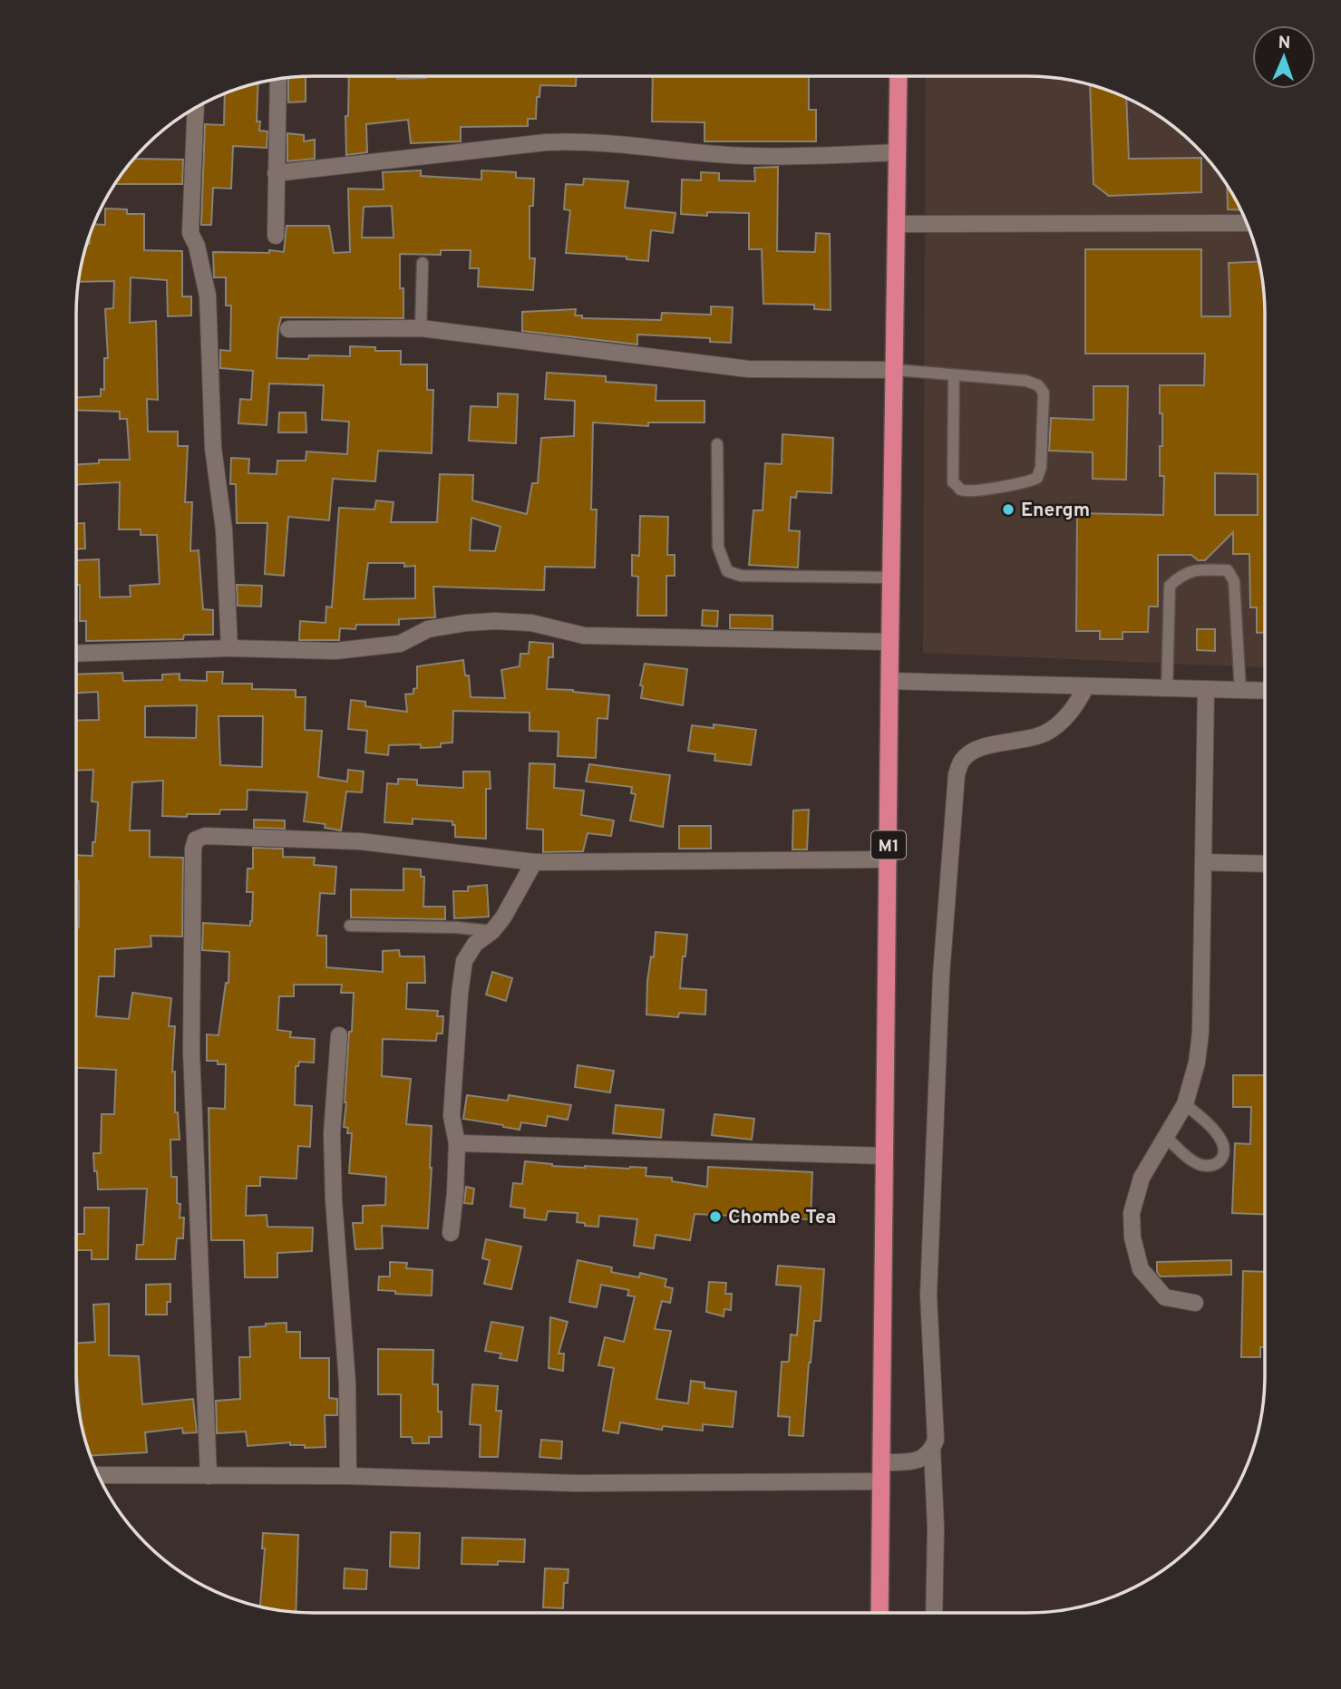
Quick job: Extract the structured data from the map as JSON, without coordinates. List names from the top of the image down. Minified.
{"streets":{"highway":["M1"]},"places":["Energm","Chombe Tea"],"north":"top"}
